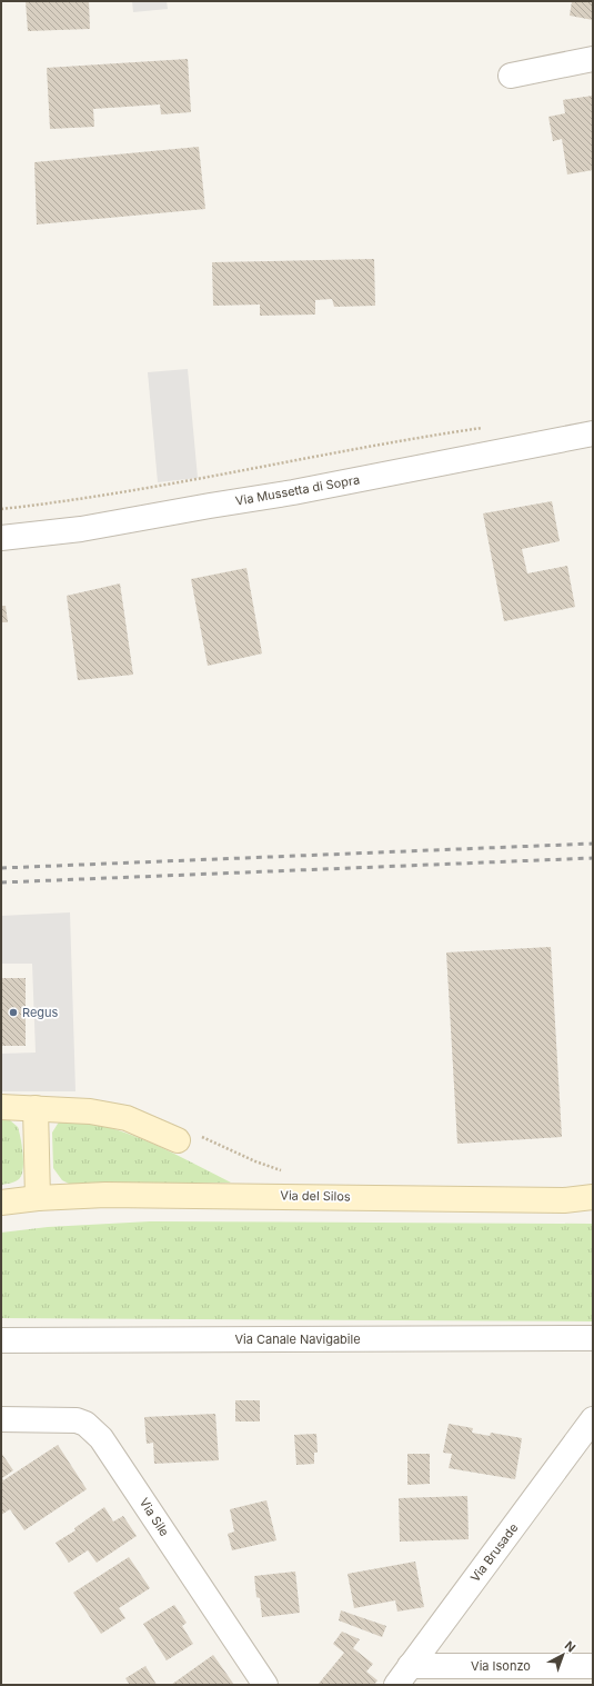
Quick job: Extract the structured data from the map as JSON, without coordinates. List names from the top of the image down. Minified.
{"streets":{"street":["Via Mussetta di Sopra","Via del Silos","Via Canale Navigabile","Via Sile","Via Brusade","Via Isonzo"]},"crossings":[["Via Brusade","Via Isonzo"]],"places":["Regus"],"north":"top right"}
